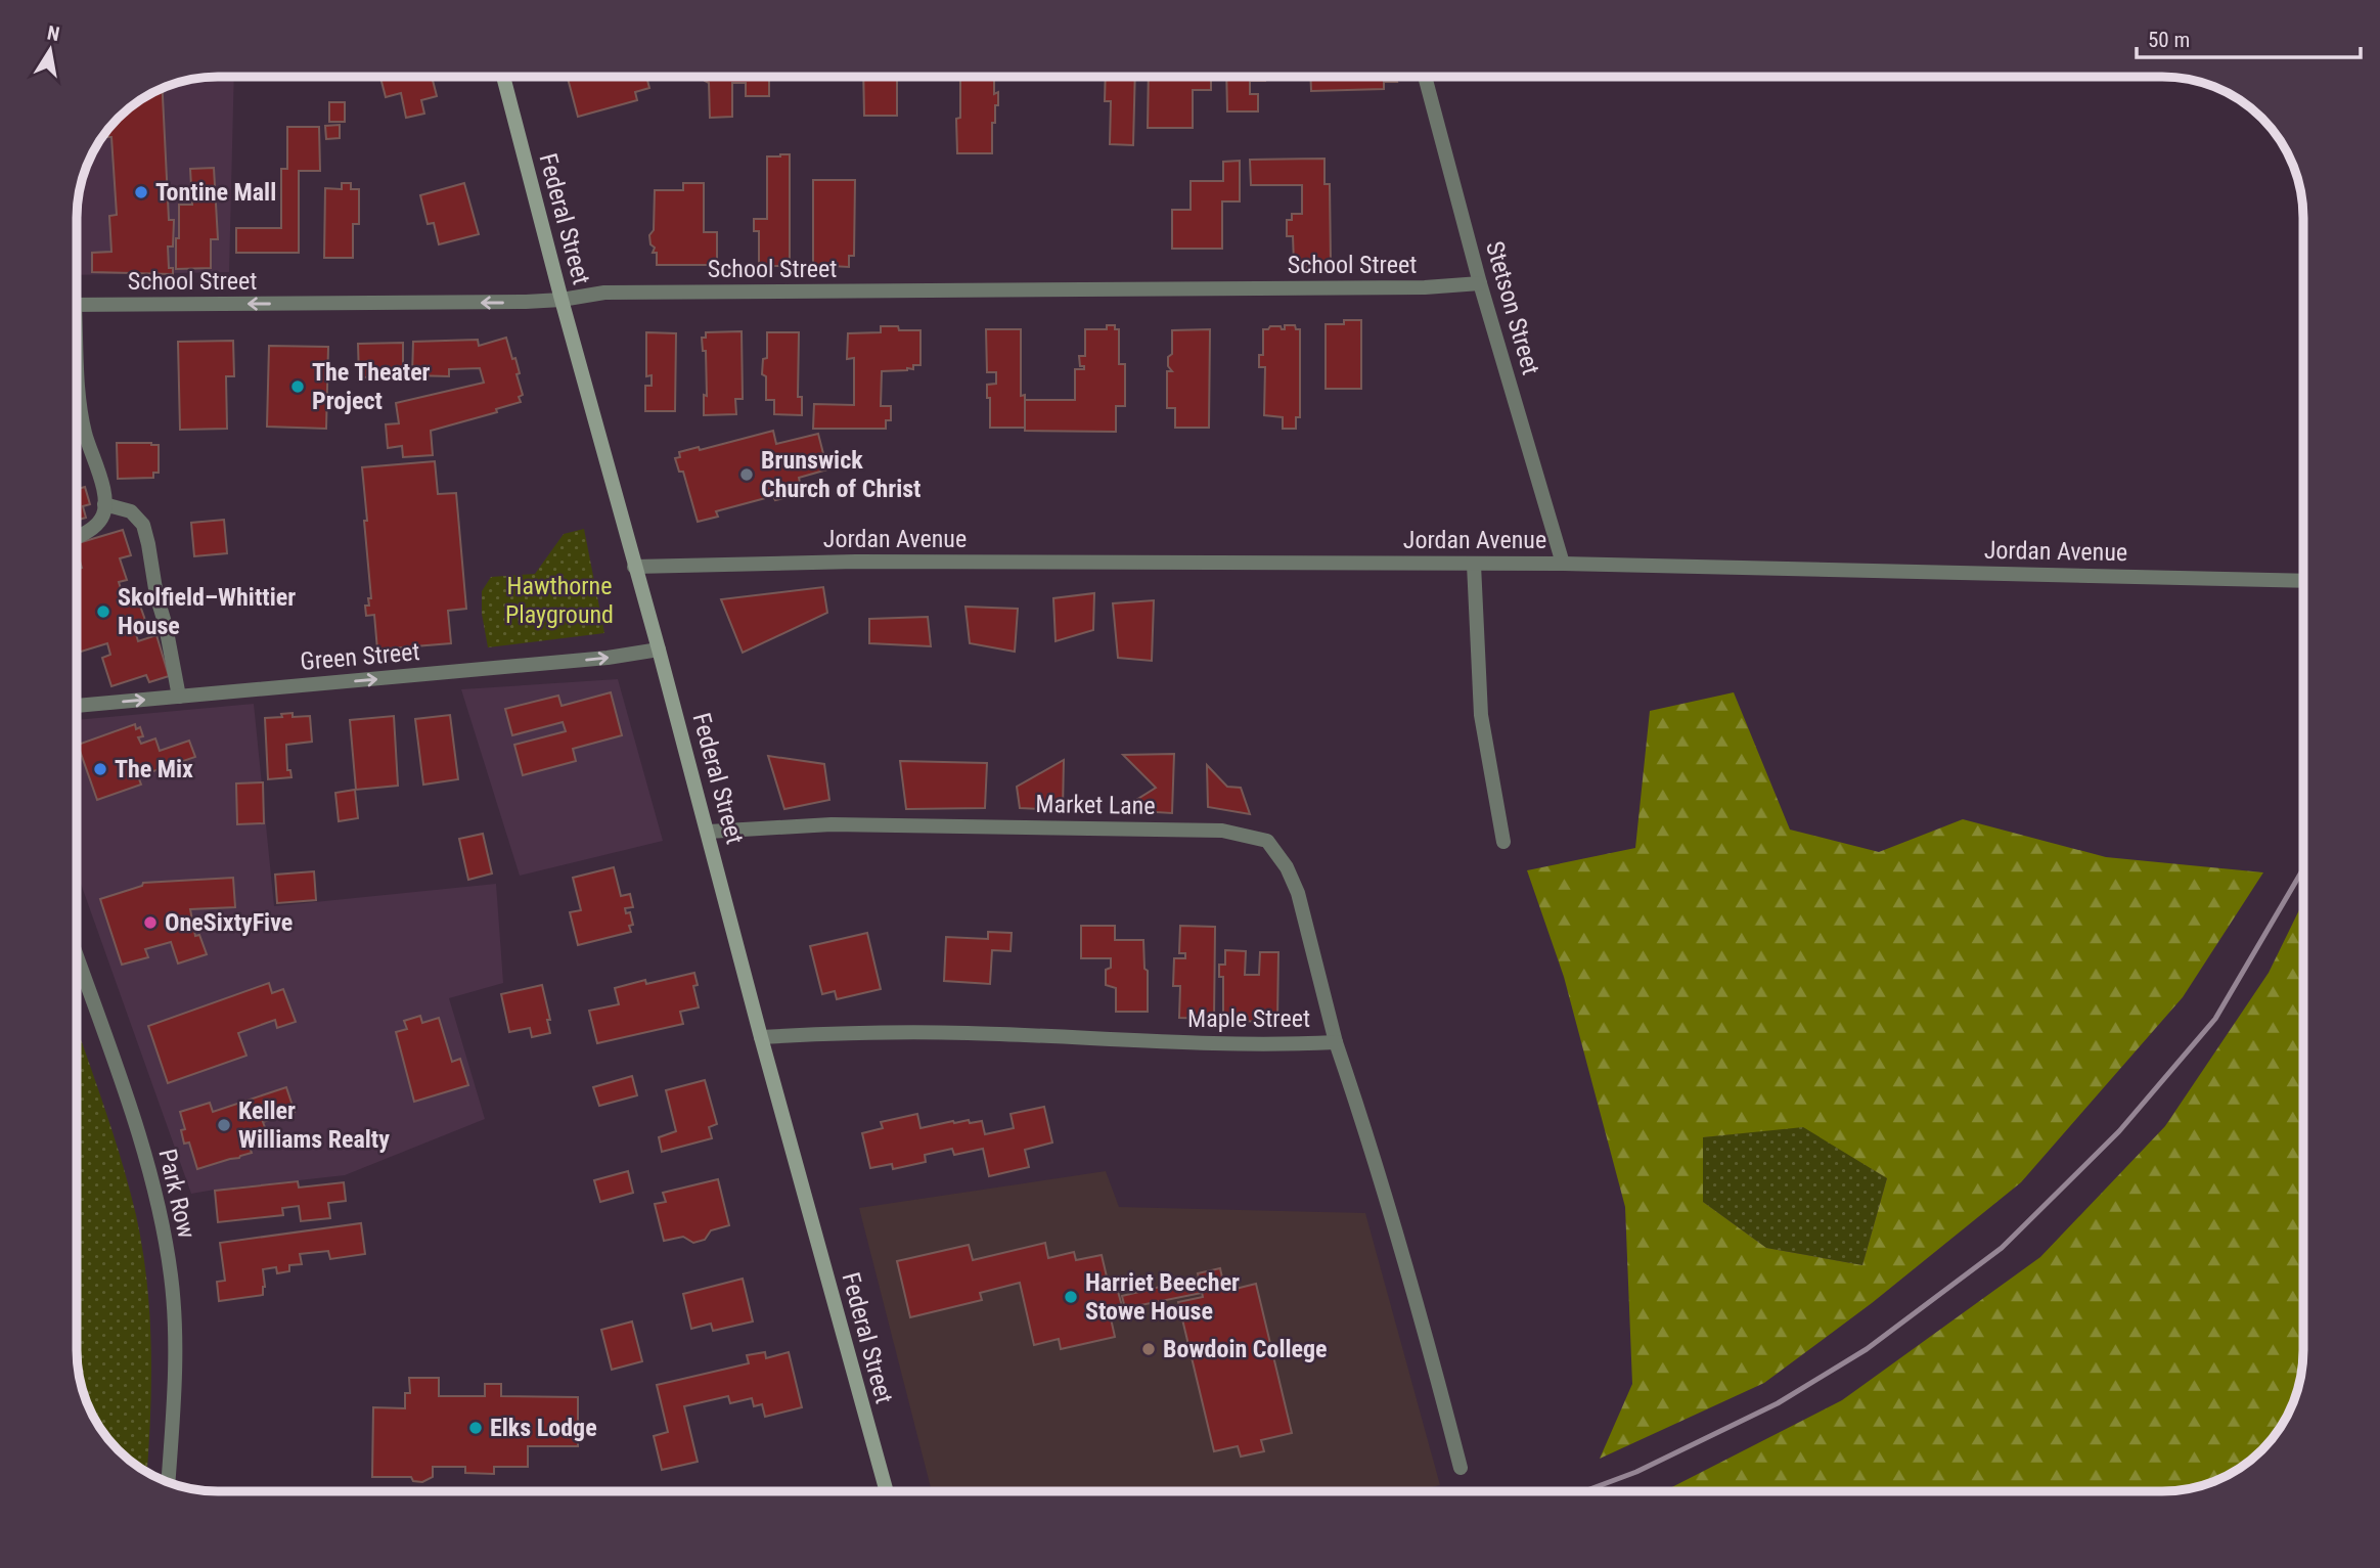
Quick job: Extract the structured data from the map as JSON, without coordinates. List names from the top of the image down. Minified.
{"streets":{"street":["Federal Street","School Street","Stetson Street","Jordan Avenue","Green Street","Market Lane","Maple Street","Park Row"]},"crossings":[["Federal Street","School Street"],["Federal Street","Jordan Avenue"],["Federal Street","Green Street"],["Federal Street","Market Lane"],["Federal Street","Maple Street"],["School Street","Stetson Street"],["Stetson Street","Jordan Avenue"],["Market Lane","Maple Street"]],"one_way":["Green Street"],"parks":["Hawthorne Playground"],"places":["Tontine Mall","The Theater Project","Brunswick Church of Christ","Skolfield–Whittier House","The Mix","OneSixtyFive","Keller Williams Realty","Harriet Beecher Stowe House","Bowdoin College","Elks Lodge"],"scale_bar":"50 m","north":"top"}
